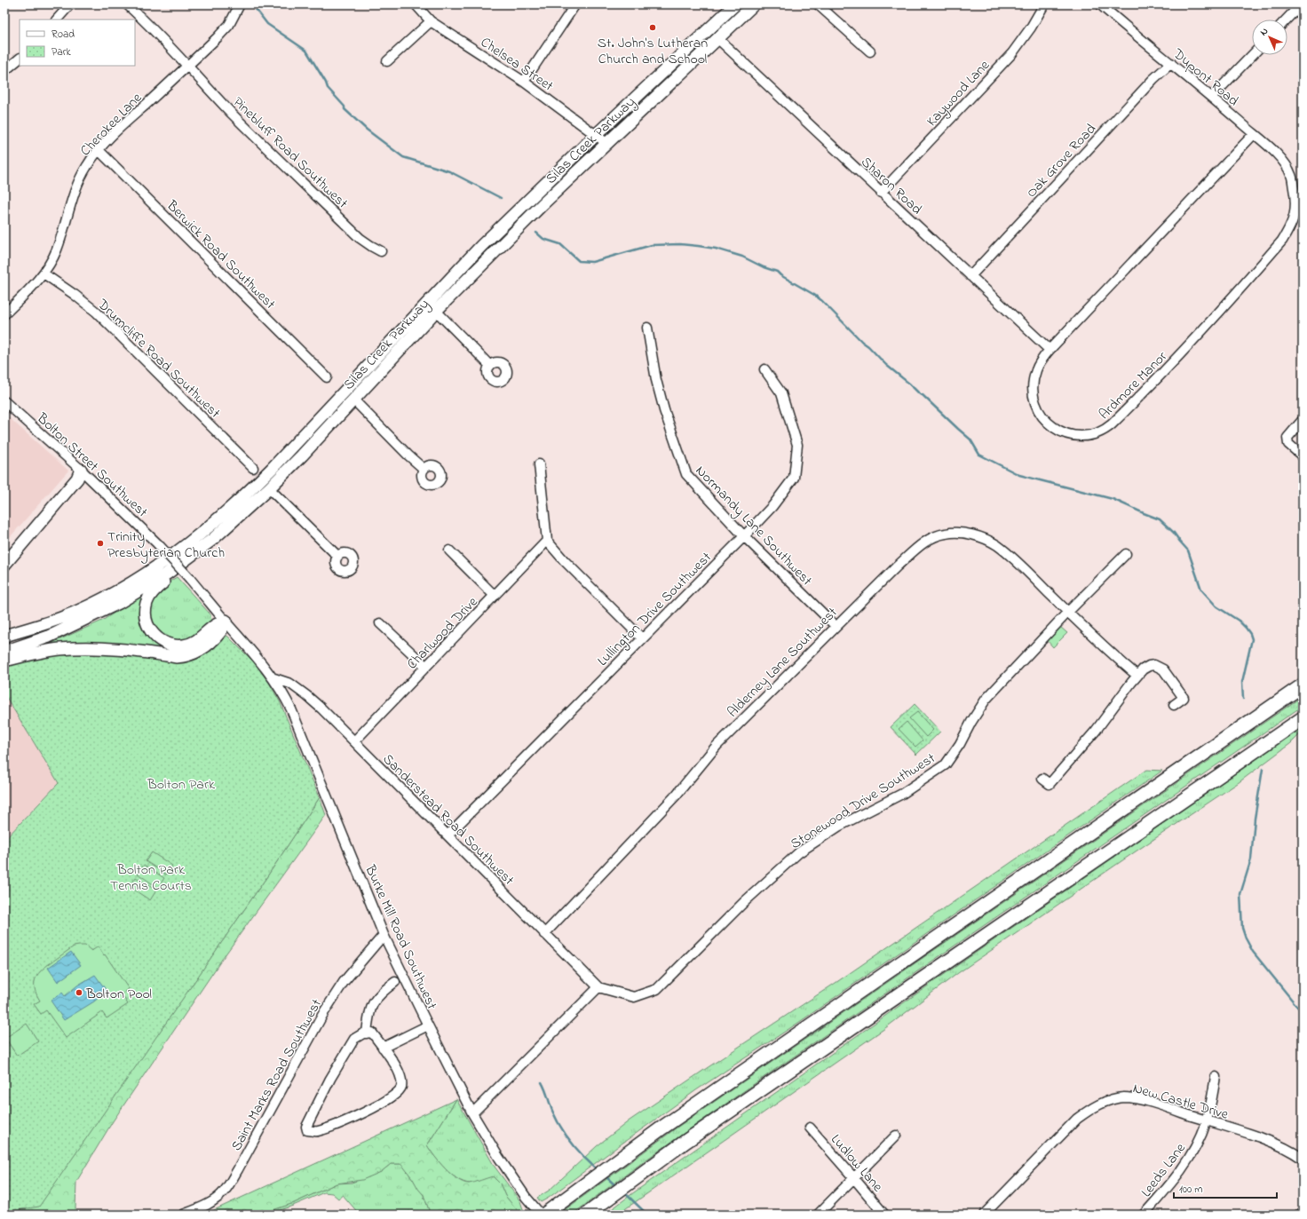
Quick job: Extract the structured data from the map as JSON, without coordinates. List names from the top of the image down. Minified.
{"streets":{"main road":["Silas Creek Parkway"],"street":["Chelsea Street","Dupont Road","Kaywood Lane","Cherokee Lane","Pinebluff Road Southwest","Oak Grove Road","Sharon Road","Berwick Road Southwest","Drumcliffe Road Southwest","Ardmore Manor","Bolton Street Southwest","Normandy Lane Southwest","Lullington Drive Southwest","Charlwood Drive","Alderney Lane Southwest","Stonewood Drive Southwest","Sanderstead Road Southwest","Burke Mill Road Southwest","Saint Marks Road Southwest","New Castle Drive","Ludlow Lane","Leeds Lane"]},"crossings":[["Chelsea Street","Silas Creek Parkway"],["Dupont Road","Oak Grove Road"],["Dupont Road","Ardmore Manor"],["Kaywood Lane","Sharon Road"],["Cherokee Lane","Pinebluff Road Southwest"],["Cherokee Lane","Berwick Road Southwest"],["Cherokee Lane","Drumcliffe Road Southwest"],["Silas Creek Parkway","Sharon Road"],["Oak Grove Road","Sharon Road"],["Sharon Road","Ardmore Manor"],["Bolton Street Southwest","Sanderstead Road Southwest"],["Bolton Street Southwest","Burke Mill Road Southwest"],["Normandy Lane Southwest","Lullington Drive Southwest"],["Normandy Lane Southwest","Alderney Lane Southwest"],["Lullington Drive Southwest","Sanderstead Road Southwest"],["Charlwood Drive","Sanderstead Road Southwest"],["Alderney Lane Southwest","Stonewood Drive Southwest"],["Alderney Lane Southwest","Sanderstead Road Southwest"],["Stonewood Drive Southwest","Sanderstead Road Southwest"],["Sanderstead Road Southwest","Burke Mill Road Southwest"],["Burke Mill Road Southwest","Saint Marks Road Southwest"],["New Castle Drive","Leeds Lane"]],"parks":["Bolton Park","Bolton Park Tennis Courts"],"places":["St. John's Lutheran Church and School","Trinity Presbyterian Church","Bolton Pool"],"legend":["Road","Park"],"scale_bar":"100 m","north":"top left"}
